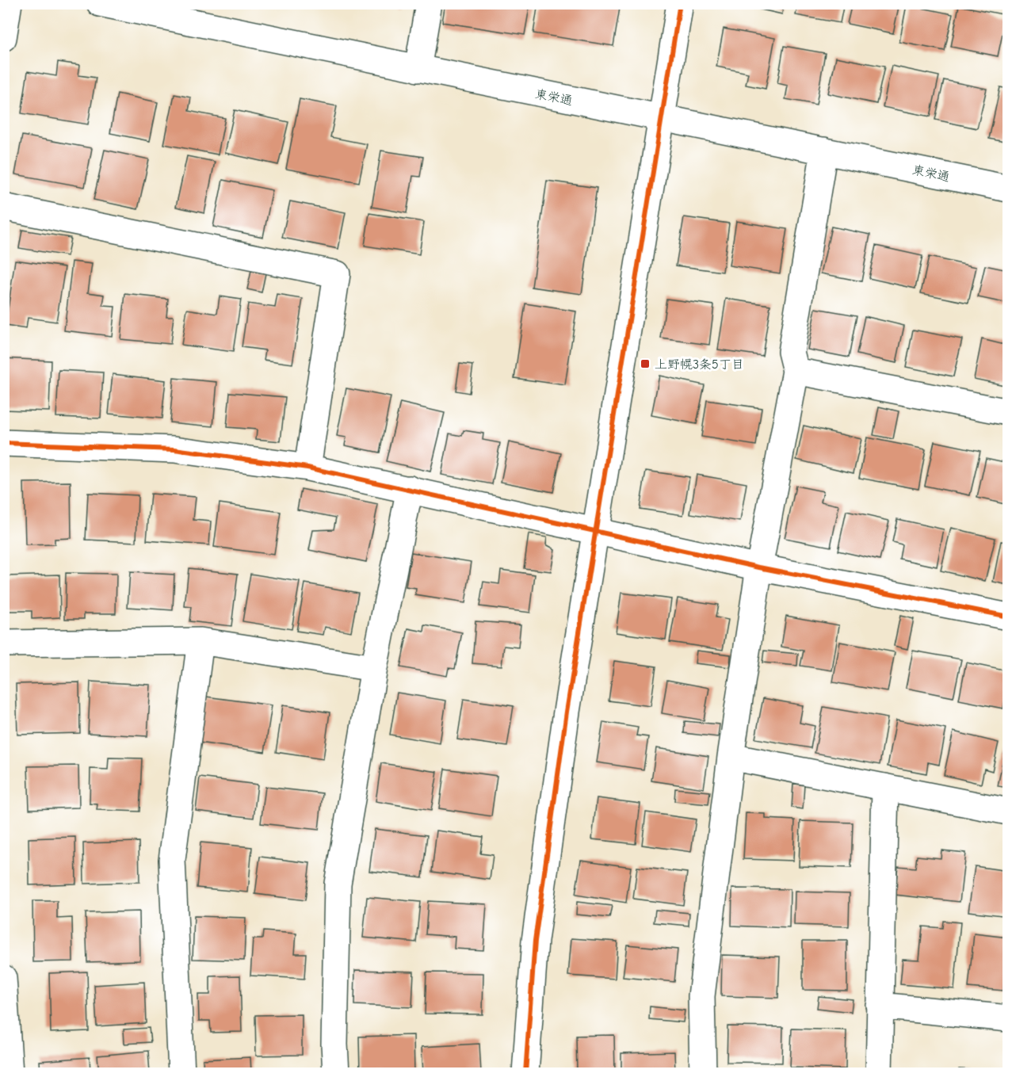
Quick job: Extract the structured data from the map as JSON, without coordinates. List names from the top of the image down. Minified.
{"streets":{"street":["東栄通"]},"places":{"transit":["上野幌3条5丁目"]}}
